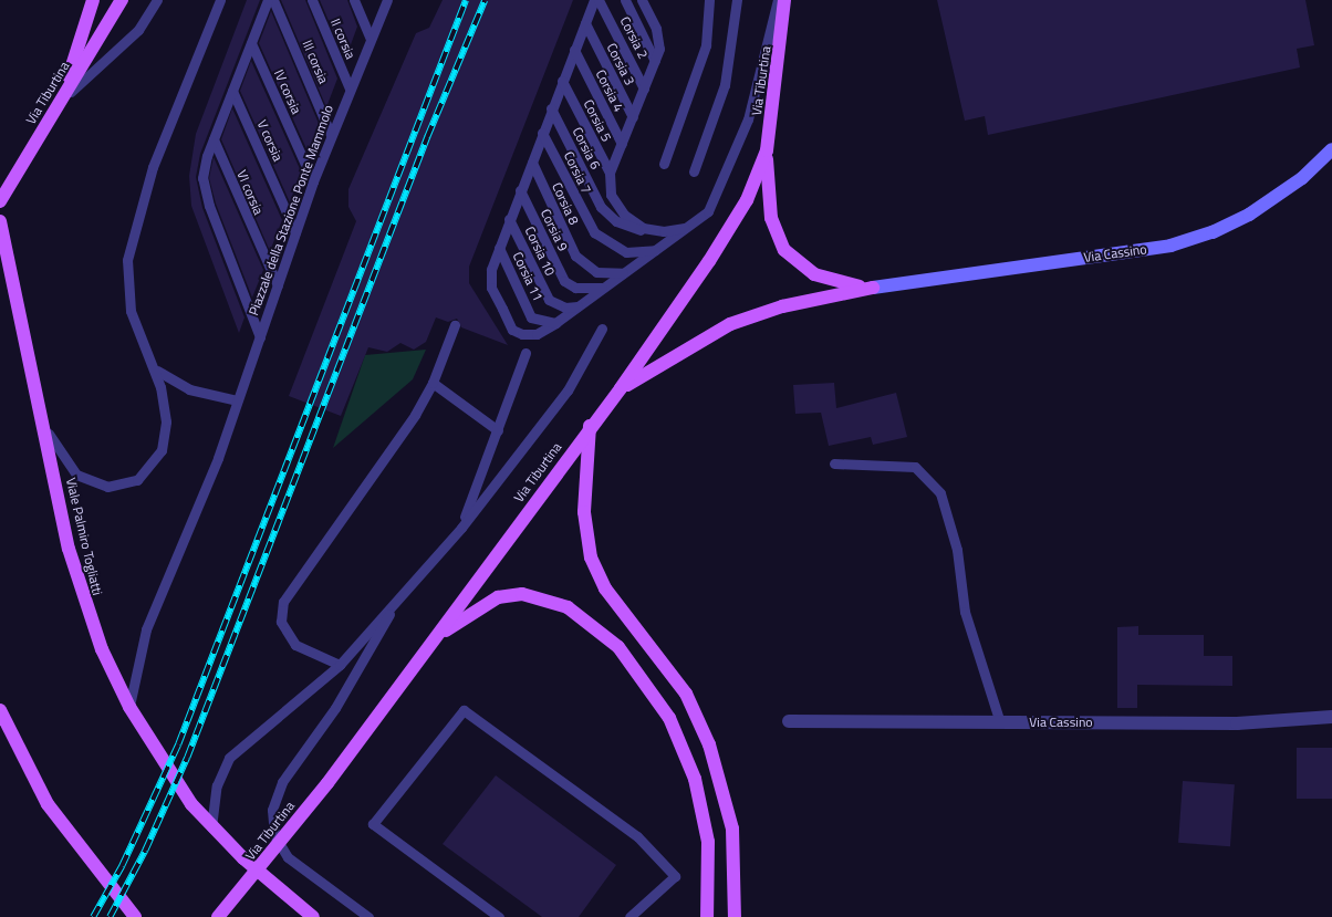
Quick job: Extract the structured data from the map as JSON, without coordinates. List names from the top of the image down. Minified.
{"streets":{"main road":["Via Tiburtina","Viale Palmiro Togliatti"],"street":["Via Cassino"],"lane":["Corsia 2","II corsia","III corsia","Corsia 3","Corsia 4","IV corsia","Corsia 5","V corsia","Corsia 6","Corsia 7","VI corsia","Corsia 8","Piazzale della Stazione Ponte Mammolo","Corsia 9","Corsia 10","Corsia 11"]},"crossings":[["II corsia","Piazzale della Stazione Ponte Mammolo"],["III corsia","Piazzale della Stazione Ponte Mammolo"],["IV corsia","Piazzale della Stazione Ponte Mammolo"],["Corsia 5","Corsia 6"],["V corsia","Piazzale della Stazione Ponte Mammolo"],["VI corsia","Piazzale della Stazione Ponte Mammolo"],["Piazzale della Stazione Ponte Mammolo","Viale Palmiro Togliatti"]]}
